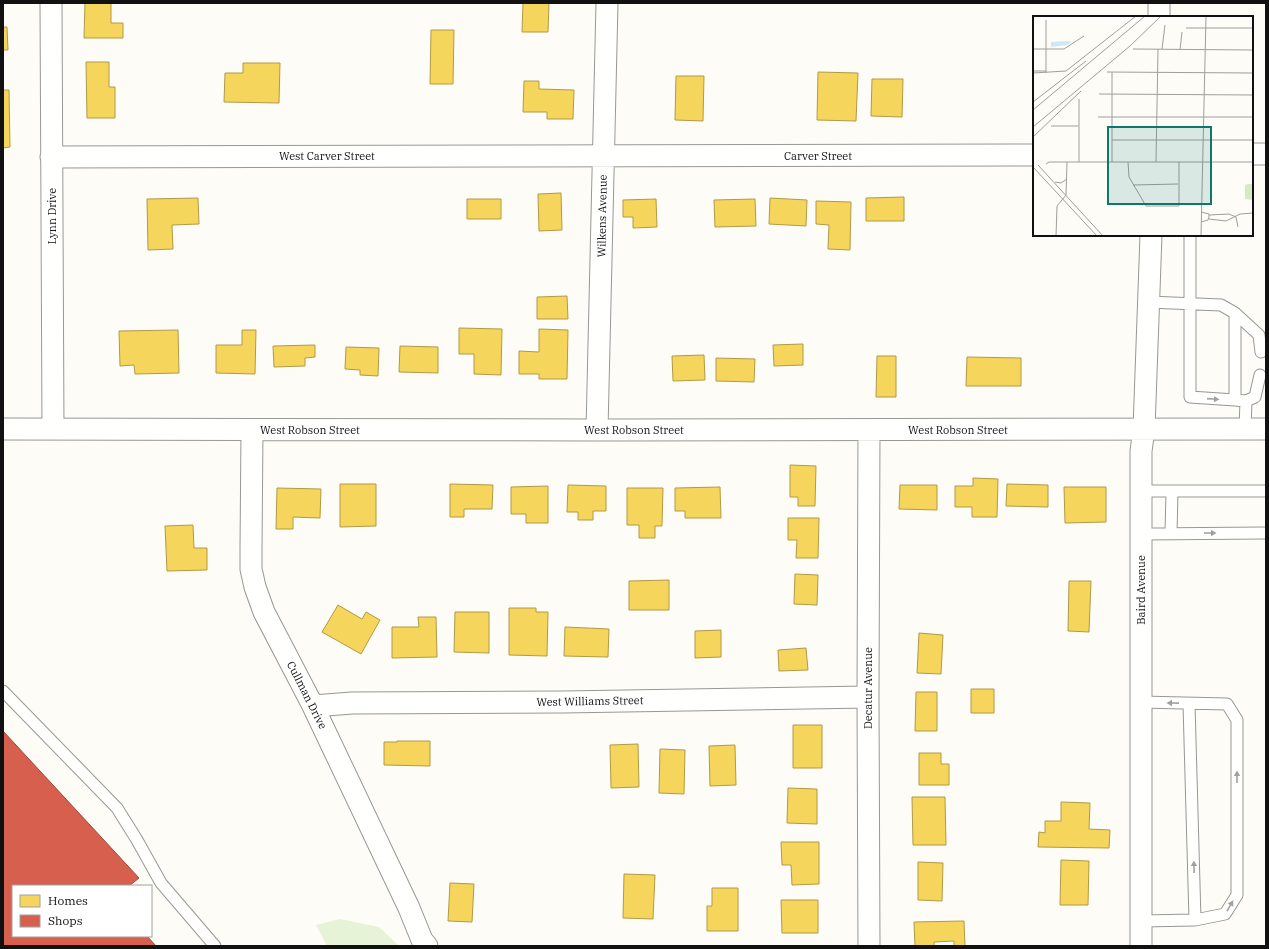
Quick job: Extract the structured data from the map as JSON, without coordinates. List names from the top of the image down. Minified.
{"streets":{"street":["West Carver Street","Carver Street","Lynn Drive","Wilkens Avenue","West Robson Street","Baird Avenue","Decatur Avenue","Cullman Drive","West Williams Street"]},"crossings":[["West Carver Street","Carver Street"],["West Carver Street","Lynn Drive"],["West Carver Street","Wilkens Avenue"],["Carver Street","Wilkens Avenue"],["Lynn Drive","West Robson Street"],["Wilkens Avenue","West Robson Street"],["West Robson Street","Baird Avenue"],["West Robson Street","Decatur Avenue"],["West Robson Street","Cullman Drive"],["Decatur Avenue","West Williams Street"],["Cullman Drive","West Williams Street"]],"legend":["Homes","Shops"]}
